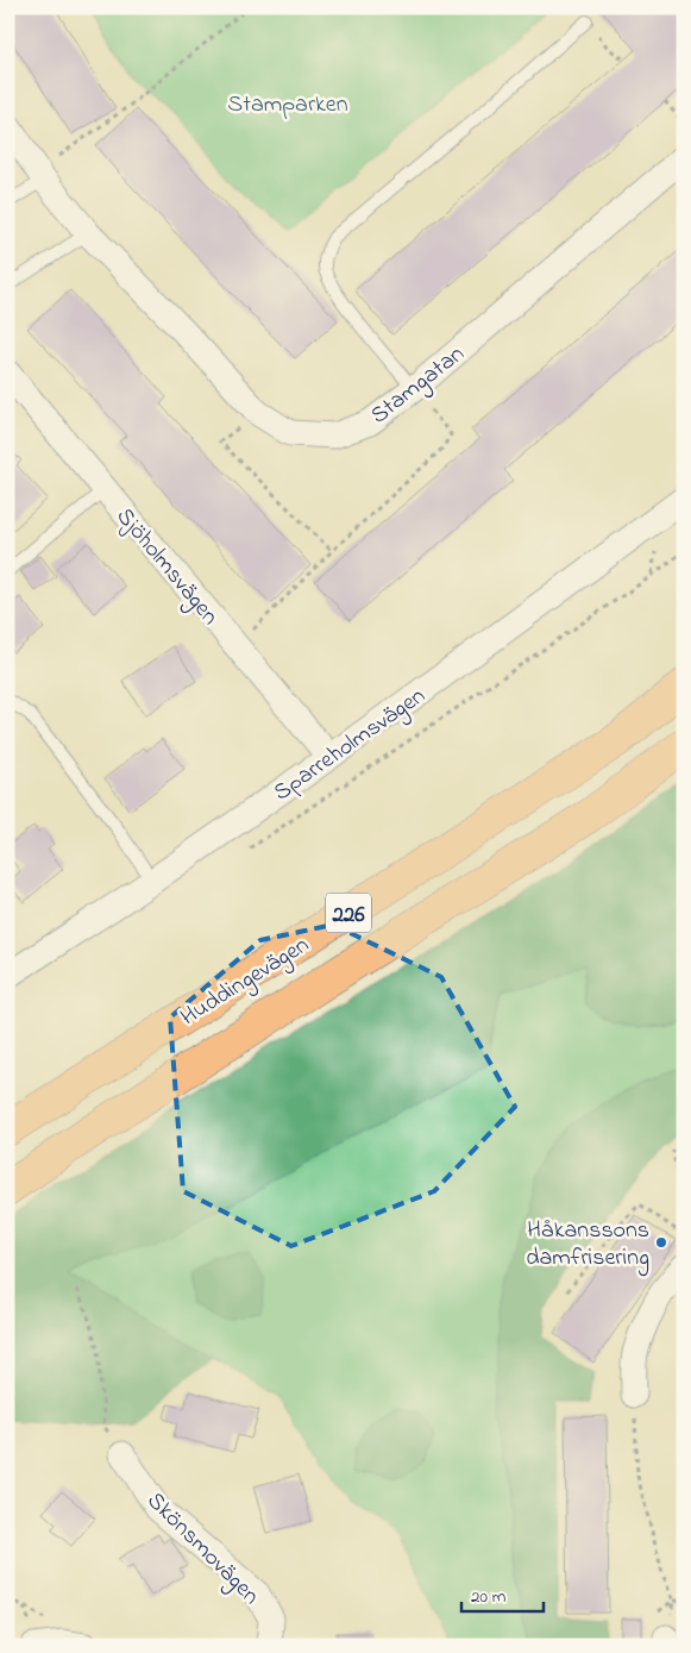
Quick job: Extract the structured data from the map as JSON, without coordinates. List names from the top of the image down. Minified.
{"streets":{"main road":["226","Huddingevägen"],"street":["Stamgatan","Sjöholmsvägen","Sparreholmsvägen","Skönsmovägen"]},"crossings":[["Sjöholmsvägen","Sparreholmsvägen"]],"parks":["Stamparken"],"places":["Håkanssons damfrisering"],"scale_bar":"20 m"}
